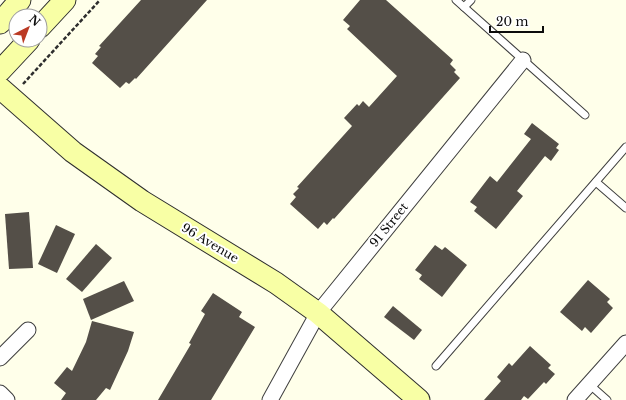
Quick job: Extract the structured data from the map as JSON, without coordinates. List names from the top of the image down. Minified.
{"streets":{"street":["91 Street","96 Avenue"]},"crossings":[["91 Street","96 Avenue"]],"scale_bar":"20 m","north":"top right"}
